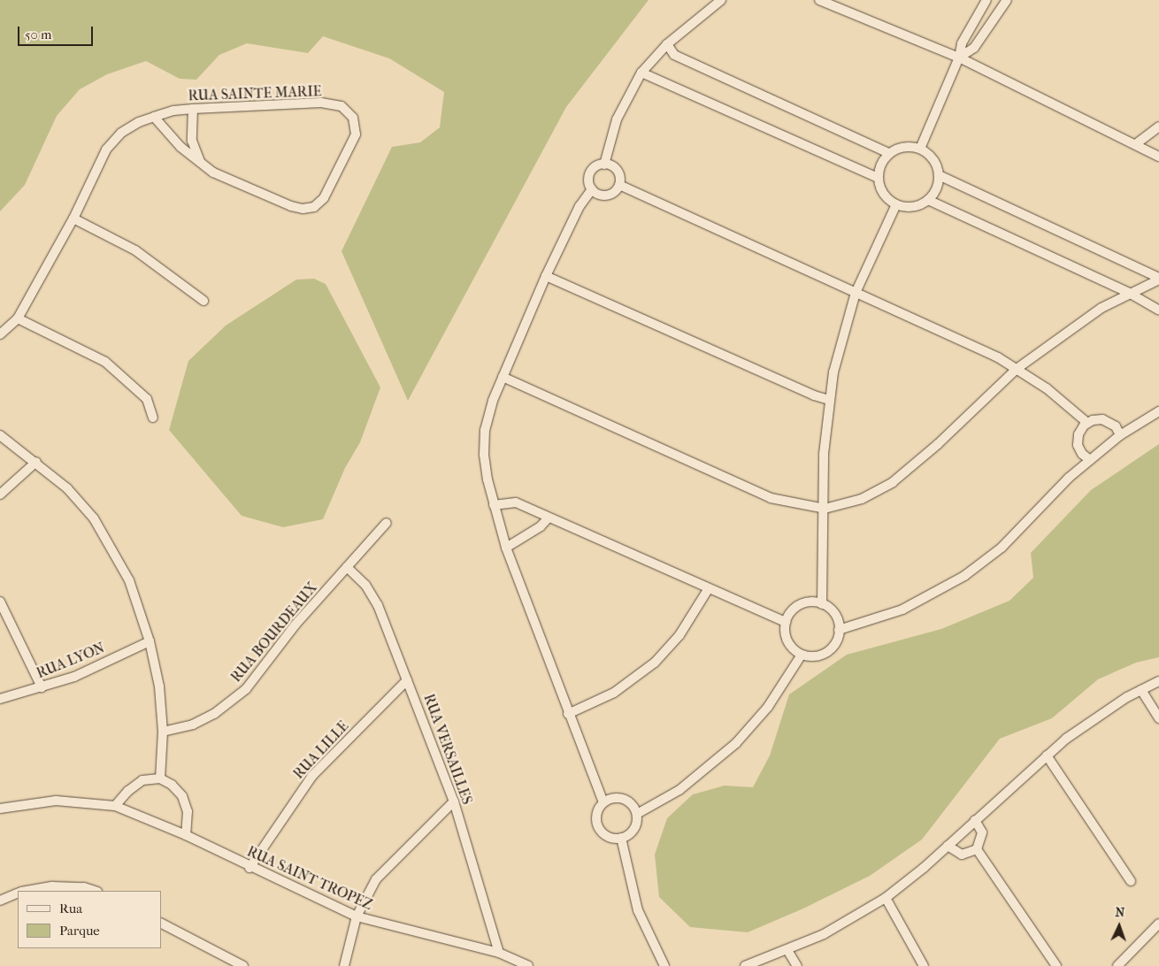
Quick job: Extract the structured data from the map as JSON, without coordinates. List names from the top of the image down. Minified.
{"streets":{"street":["RUA SAINTE MARIE","RUA BOURDEAUX","RUA LYON","RUA VERSAILLES","RUA LILLE","RUA SAINT TROPEZ"]},"crossings":[["RUA BOURDEAUX","RUA VERSAILLES"],["RUA VERSAILLES","RUA LILLE"],["RUA VERSAILLES","RUA SAINT TROPEZ"],["RUA LILLE","RUA SAINT TROPEZ"]],"legend":["Rua","Parque"],"scale_bar":"50 m","north":"top"}
